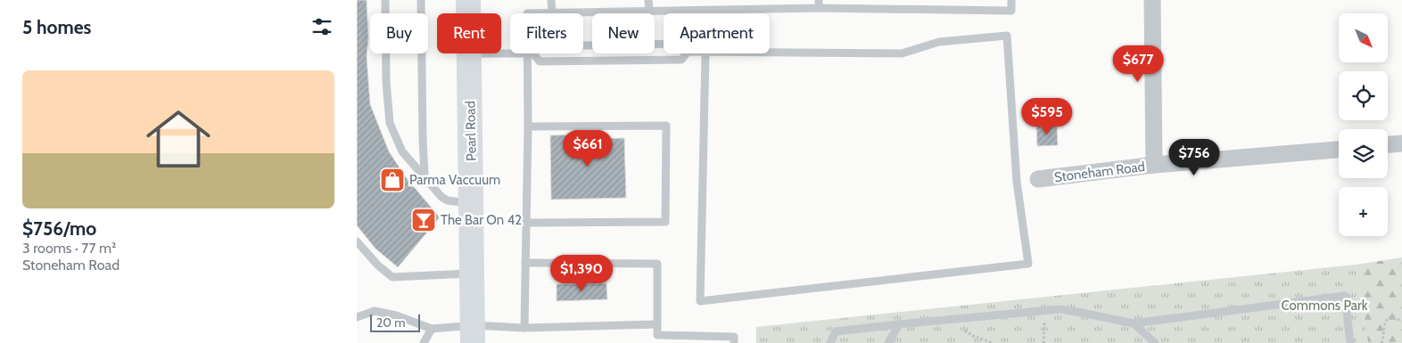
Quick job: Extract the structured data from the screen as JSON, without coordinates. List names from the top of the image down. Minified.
{"streets":{"main road":["Pearl Road"],"street":["Stoneham Road"]},"parks":["Commons Park"],"places":{"shop":["Parma Vaccuum"],"bar":["The Bar On 42"]},"scale_bar":"20 m","north":"bottom right","page":{"heading":"5 homes","map_buttons":"+","chip":["Buy","Rent","Filters","New","Apartment"],"price":["$677","$595","$661","$756","$1,390"],"list":[{"name":"$756/mo","note":"3 rooms · 77 m² · Stoneham Road"}],"scale":"20 m"}}
